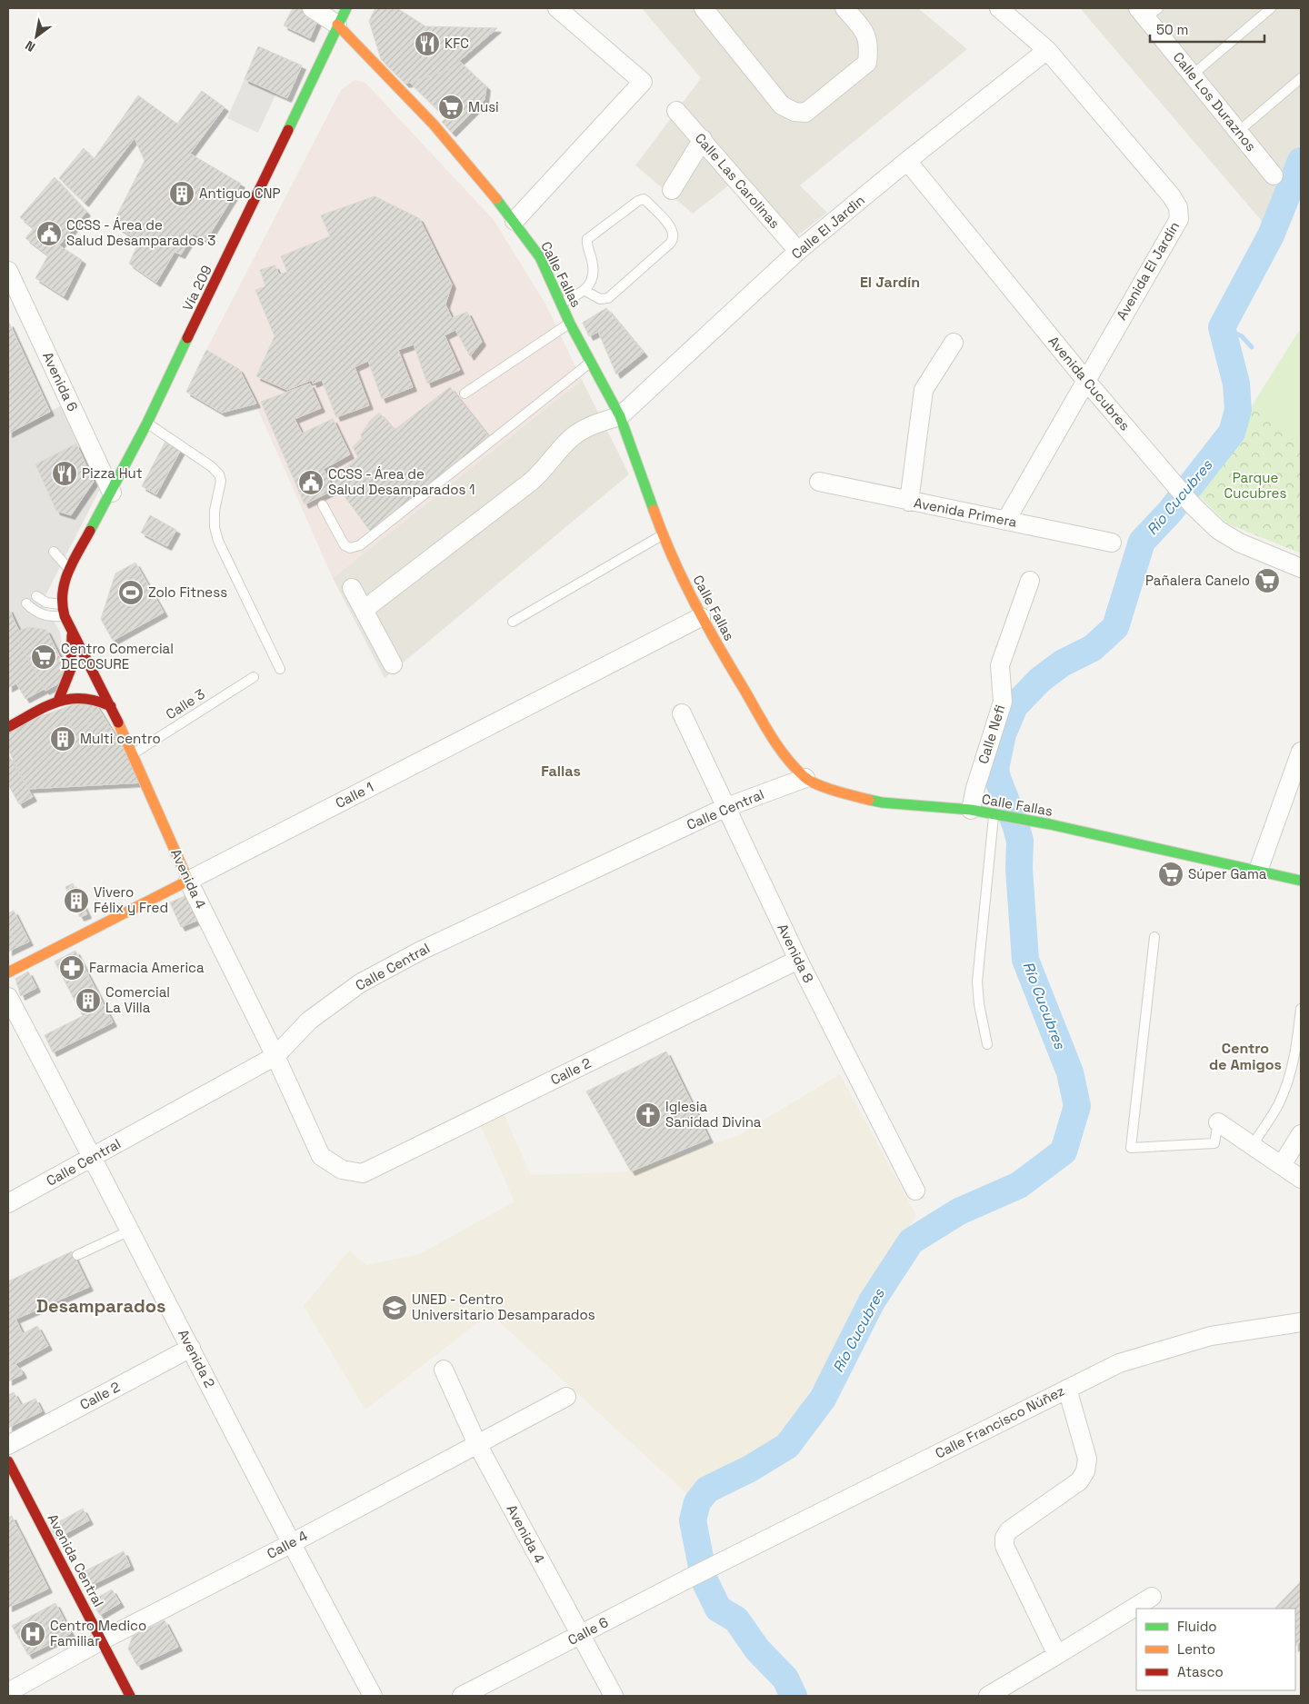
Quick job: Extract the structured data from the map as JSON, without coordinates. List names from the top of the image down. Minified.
{"streets":{"main road":["Calle Fallas","Vía 209","Calle 1","Avenida 4","Avenida Central"],"street":["Calle Los Duraznos","Calle Las Carolinas","Calle El Jardìn","Avenida El Jardín","Avenida 6","Avenida Cucubres","Avenida Primera","Calle Nefi","Calle Central","Avenida 8","Calle 2","Avenida 2","Calle Francisco Núñez","Calle 4","Calle 6"],"lane":["Calle 3"]},"crossings":[["Calle Las Carolinas","Calle El Jardìn"],["Calle El Jardìn","Avenida El Jardín"],["Calle El Jardìn","Calle Fallas"],["Calle El Jardìn","Avenida Cucubres"],["Avenida El Jardín","Avenida Cucubres"],["Avenida El Jardín","Avenida Primera"],["Calle Fallas","Vía 209"],["Calle Fallas","Calle Nefi"],["Calle Fallas","Calle 1"],["Calle Fallas","Calle Central"],["Vía 209","Avenida 6"],["Vía 209","Avenida 4"],["Calle 3","Avenida 4"],["Calle 1","Avenida 4"],["Calle Central","Avenida 4"],["Calle Central","Avenida 8"],["Calle Central","Avenida 2"],["Avenida 4","Calle 2"],["Avenida 4","Calle 4"],["Avenida 4","Calle 6"],["Avenida 8","Calle 2"],["Calle 2","Avenida 2"],["Avenida 2","Calle 4"],["Calle Francisco Núñez","Calle 6"],["Calle 4","Avenida Central"]],"districts":["El Jardín","Fallas","Centro de Amigos","Desamparados"],"water":["Río Cucubres"],"parks":["Parque Cucubres"],"places":{"restaurant":["KFC","Pizza Hut"],"supermarket":["Musi","Pañalera Canelo","Centro Comercial DECOSURE","Súper Gama"],"building":["Antiguo CNP","Multi centro","Vivero Félix y Fred","Comercial La Villa"],"public building":["CCSS - Área de Salud Desamparados 3","CCSS - Área de Salud Desamparados 1"],"sports":["Zolo Fitness"],"pharmacy":["Farmacia America"],"church":["Iglesia Sanidad Divina"],"school or university":["UNED - Centro Universitario Desamparados"],"hospital":["Centro Medico Familiar"]},"legend":["Fluido","Lento","Atasco"],"scale_bar":"50 m","north":"bottom left"}
